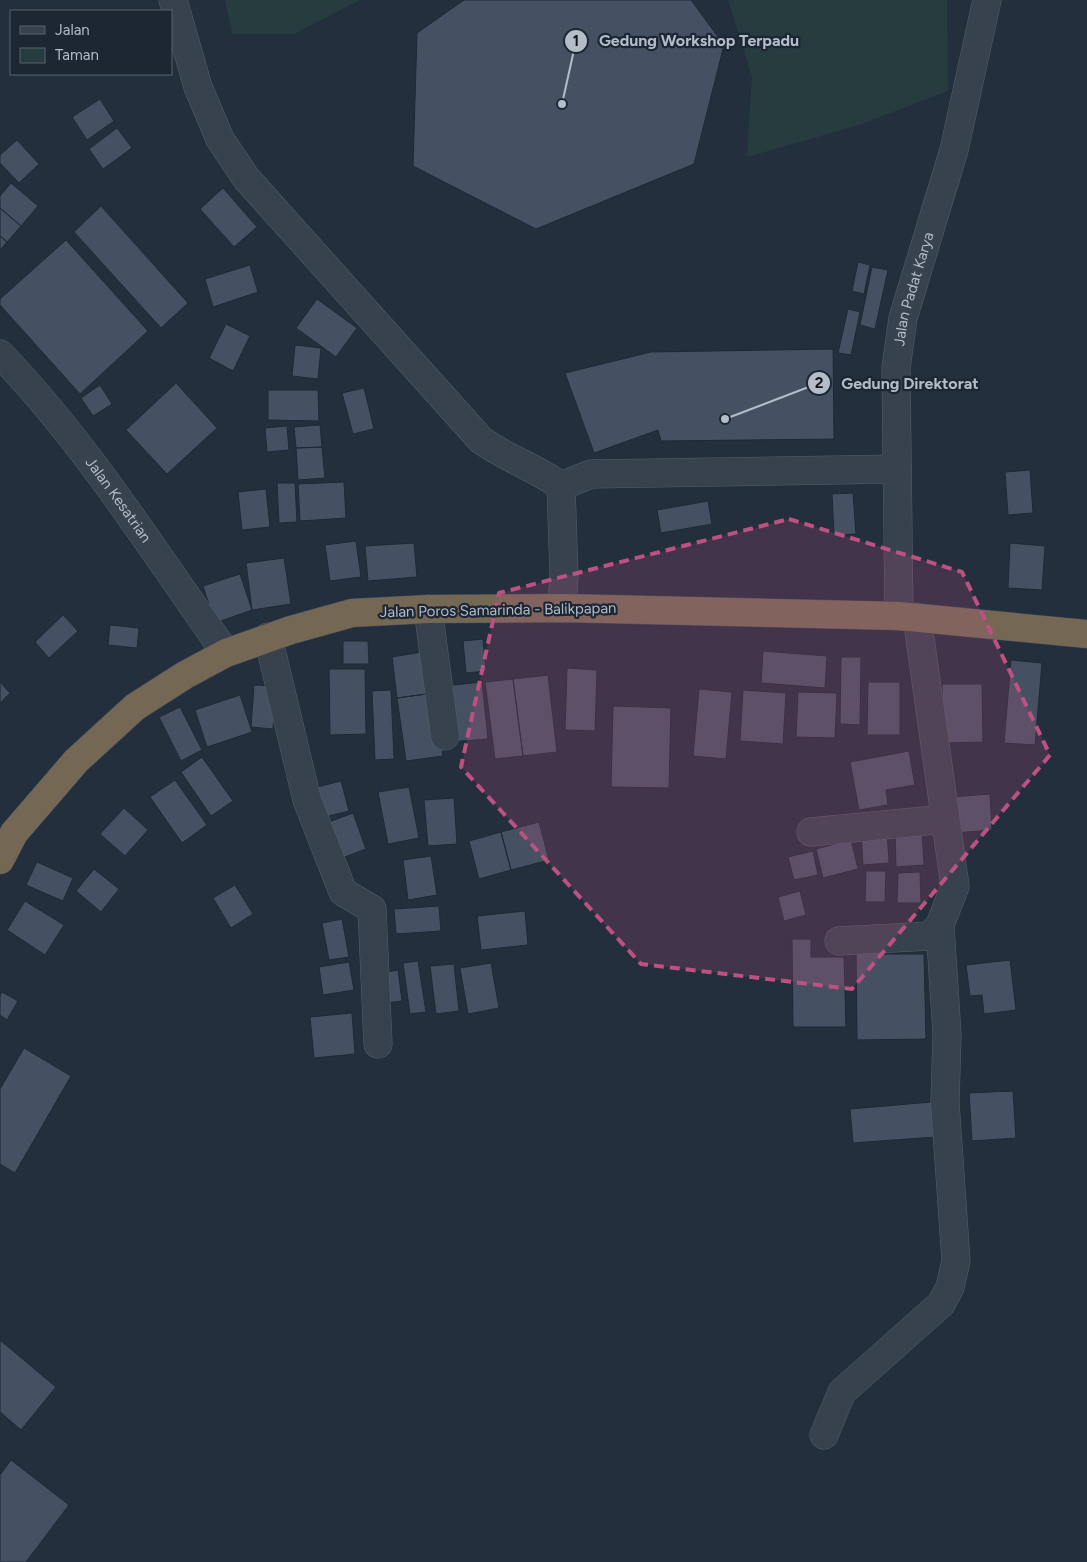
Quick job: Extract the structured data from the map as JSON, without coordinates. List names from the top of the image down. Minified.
{"streets":{"highway":["Jalan Poros Samarinda - Balikpapan"],"street":["Jalan Padat Karya","Jalan Kesatrian"]},"crossings":[["Jalan Padat Karya","Jalan Poros Samarinda - Balikpapan"],["Jalan Kesatrian","Jalan Poros Samarinda - Balikpapan"]],"places":["Gedung Workshop Terpadu","Gedung Direktorat"],"legend":["Jalan","Taman"]}
